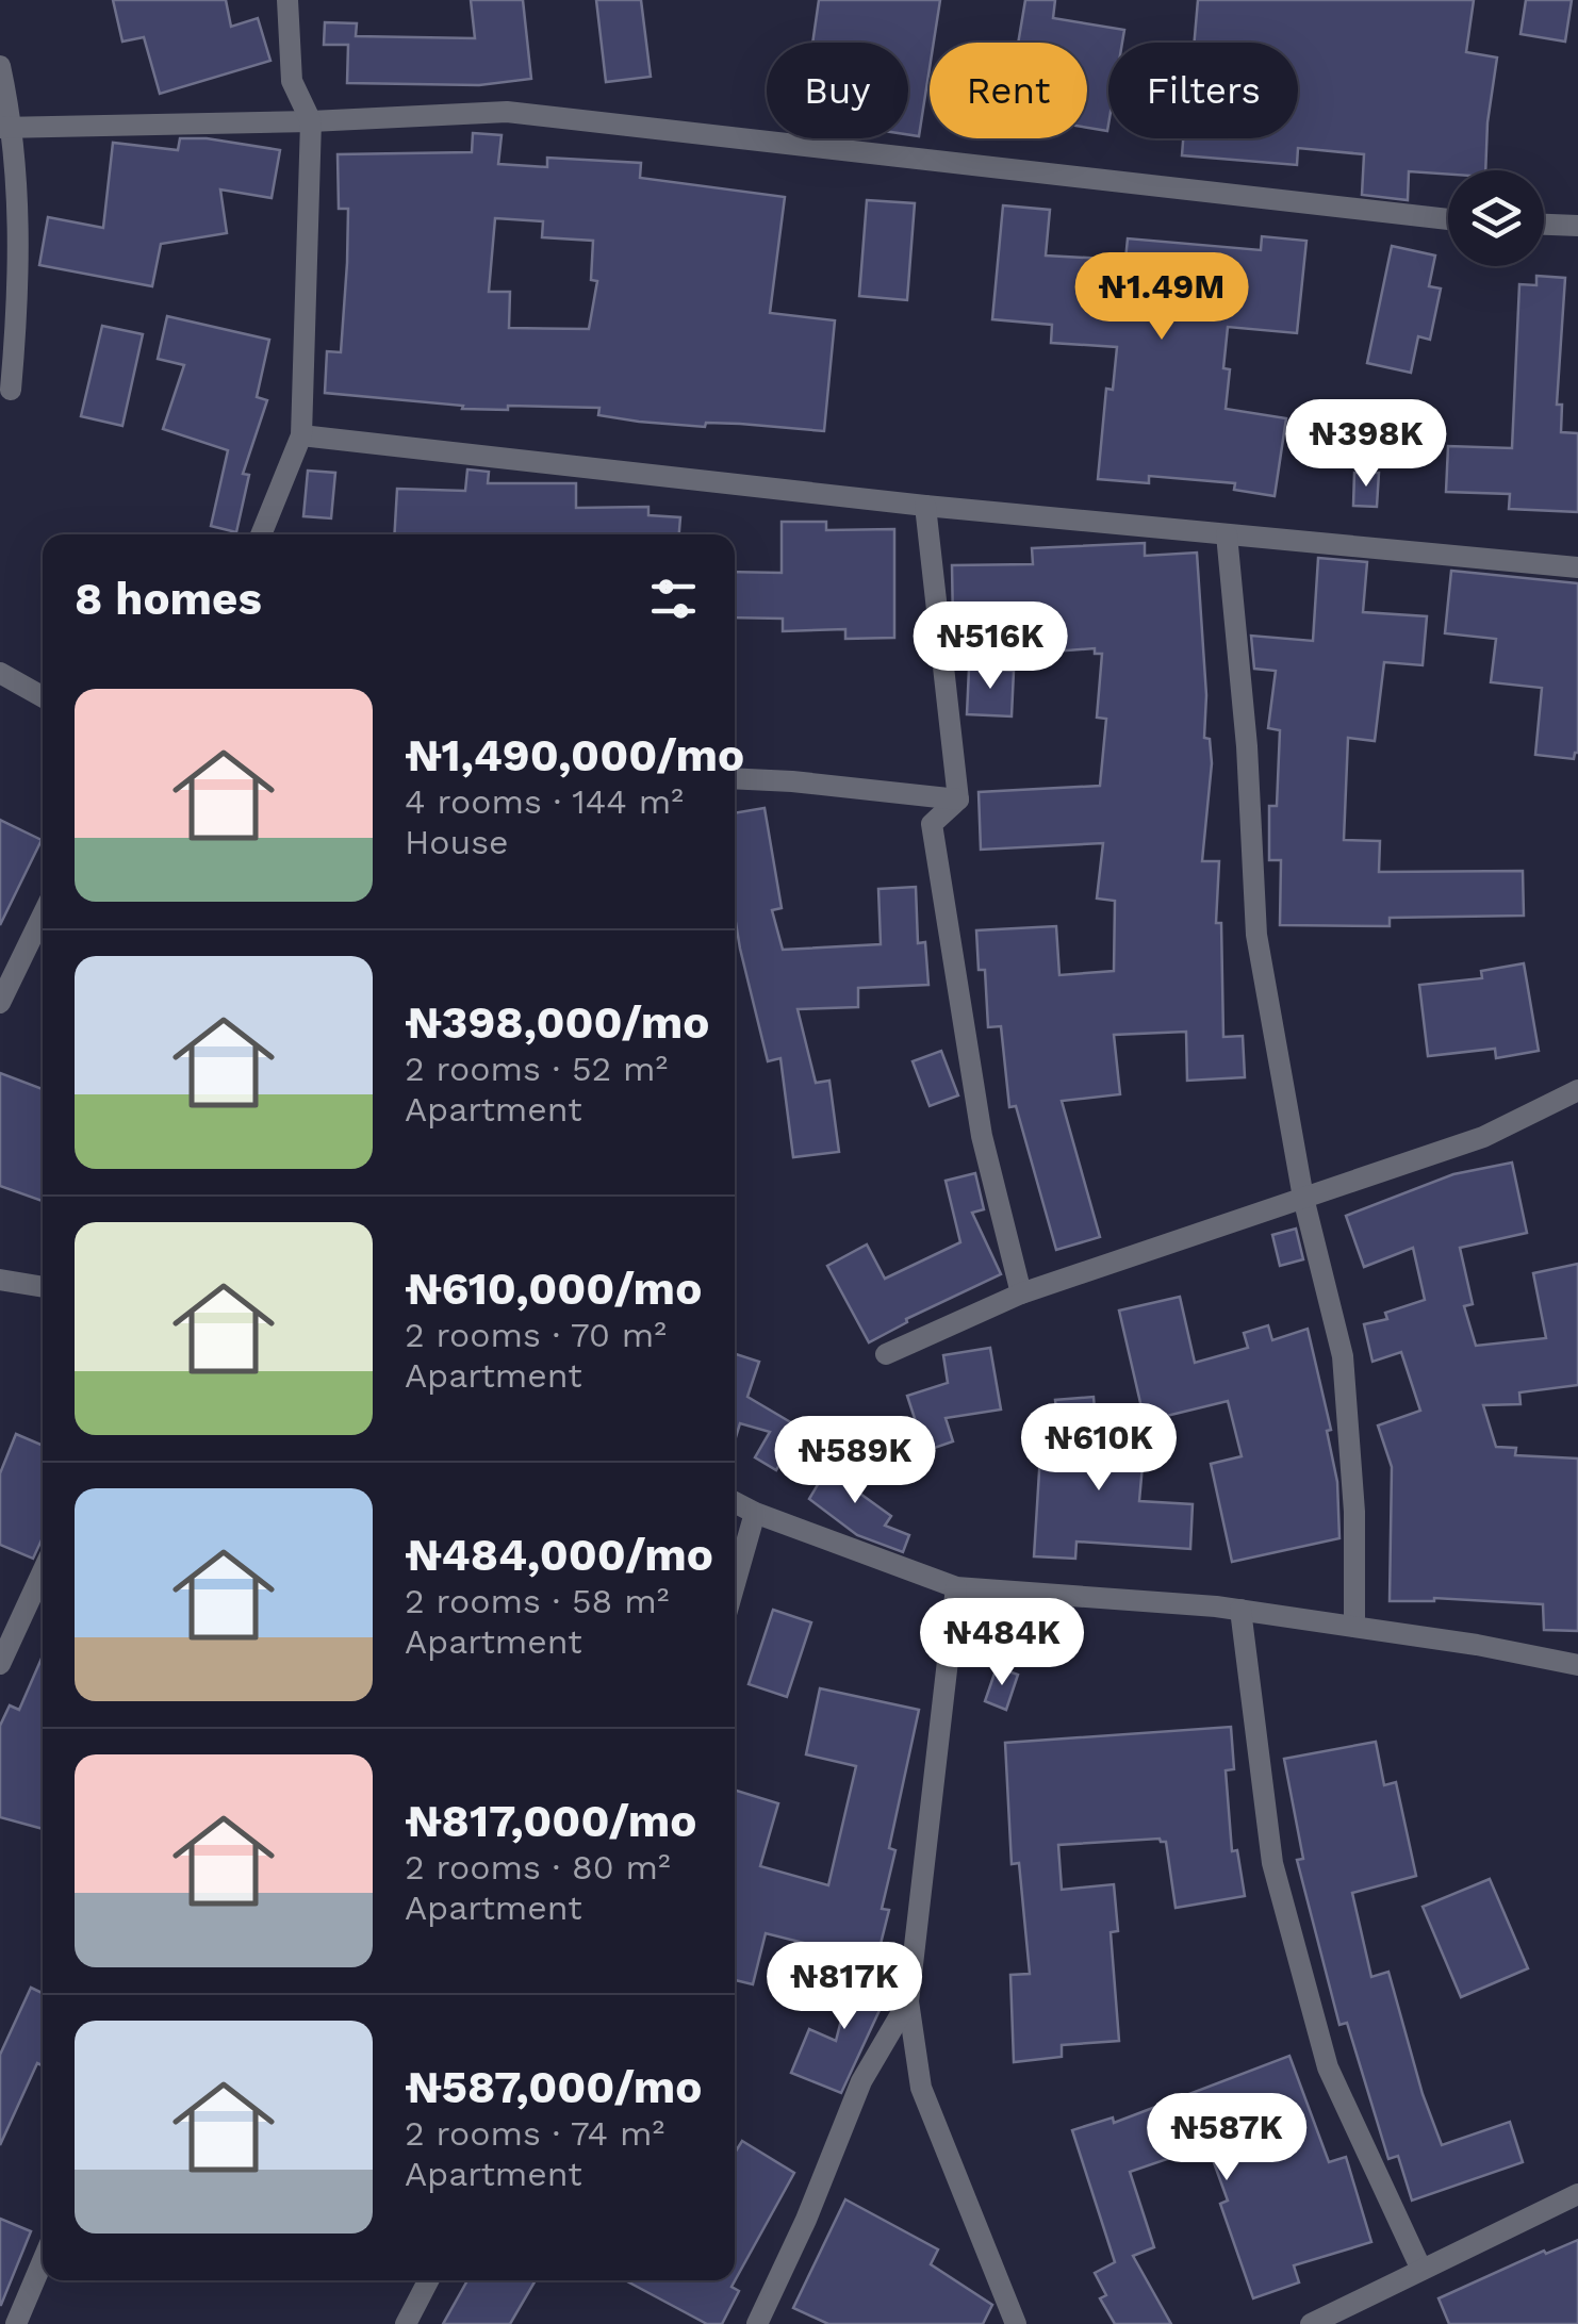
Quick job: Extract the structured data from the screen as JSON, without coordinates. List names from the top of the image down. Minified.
{"page":{"chip":["Buy","Rent","Filters"],"price":["₦1.49M","₦398K","₦516K","₦610K","₦589K","₦484K","₦817K","₦587K"],"heading":"8 homes","list":[{"name":"₦1,490,000/mo","note":"4 rooms · 144 m² · House"},{"name":"₦398,000/mo","note":"2 rooms · 52 m² · Apartment"},{"name":"₦610,000/mo","note":"2 rooms · 70 m² · Apartment"},{"name":"₦484,000/mo","note":"2 rooms · 58 m² · Apartment"},{"name":"₦817,000/mo","note":"2 rooms · 80 m² · Apartment"},{"name":"₦587,000/mo","note":"2 rooms · 74 m² · Apartment"}]}}
